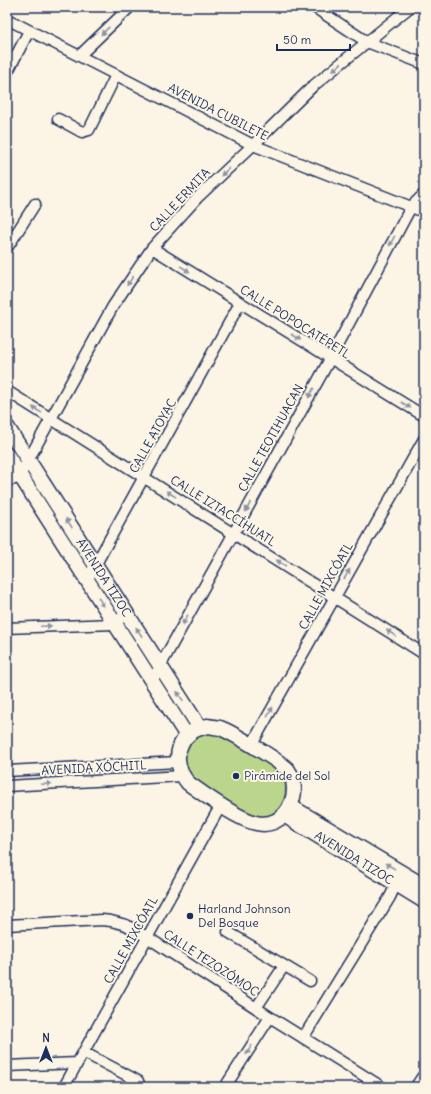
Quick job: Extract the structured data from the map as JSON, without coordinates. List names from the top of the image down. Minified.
{"streets":{"main road":["AVENIDA TIZOC"],"street":["AVENIDA CUBILETE","CALLE ERMITA","CALLE POPOCATÉPETL","CALLE ATOYAC","CALLE TEOTIHUACAN","CALLE IZTACCÍHUATL","CALLE MIXCÓATL","AVENIDA XÓCHITL","CALLE TEZOZÓMOC"]},"crossings":[["AVENIDA CUBILETE","CALLE ERMITA"],["AVENIDA CUBILETE","CALLE TEOTIHUACAN"],["CALLE ERMITA","CALLE POPOCATÉPETL"],["CALLE ERMITA","CALLE IZTACCÍHUATL"],["CALLE ERMITA","AVENIDA TIZOC"],["CALLE POPOCATÉPETL","CALLE ATOYAC"],["CALLE POPOCATÉPETL","CALLE TEOTIHUACAN"],["CALLE ATOYAC","CALLE IZTACCÍHUATL"],["CALLE ATOYAC","AVENIDA TIZOC"],["CALLE TEOTIHUACAN","CALLE IZTACCÍHUATL"],["CALLE TEOTIHUACAN","AVENIDA TIZOC"],["CALLE IZTACCÍHUATL","CALLE MIXCÓATL"],["CALLE MIXCÓATL","CALLE TEZOZÓMOC"]],"one_way":["CALLE ERMITA","CALLE POPOCATÉPETL","CALLE TEOTIHUACAN","CALLE IZTACCÍHUATL","CALLE MIXCÓATL"],"places":["Pirámide del Sol","Harland Johnson Del Bosque"],"scale_bar":"50 m","north":"top"}
